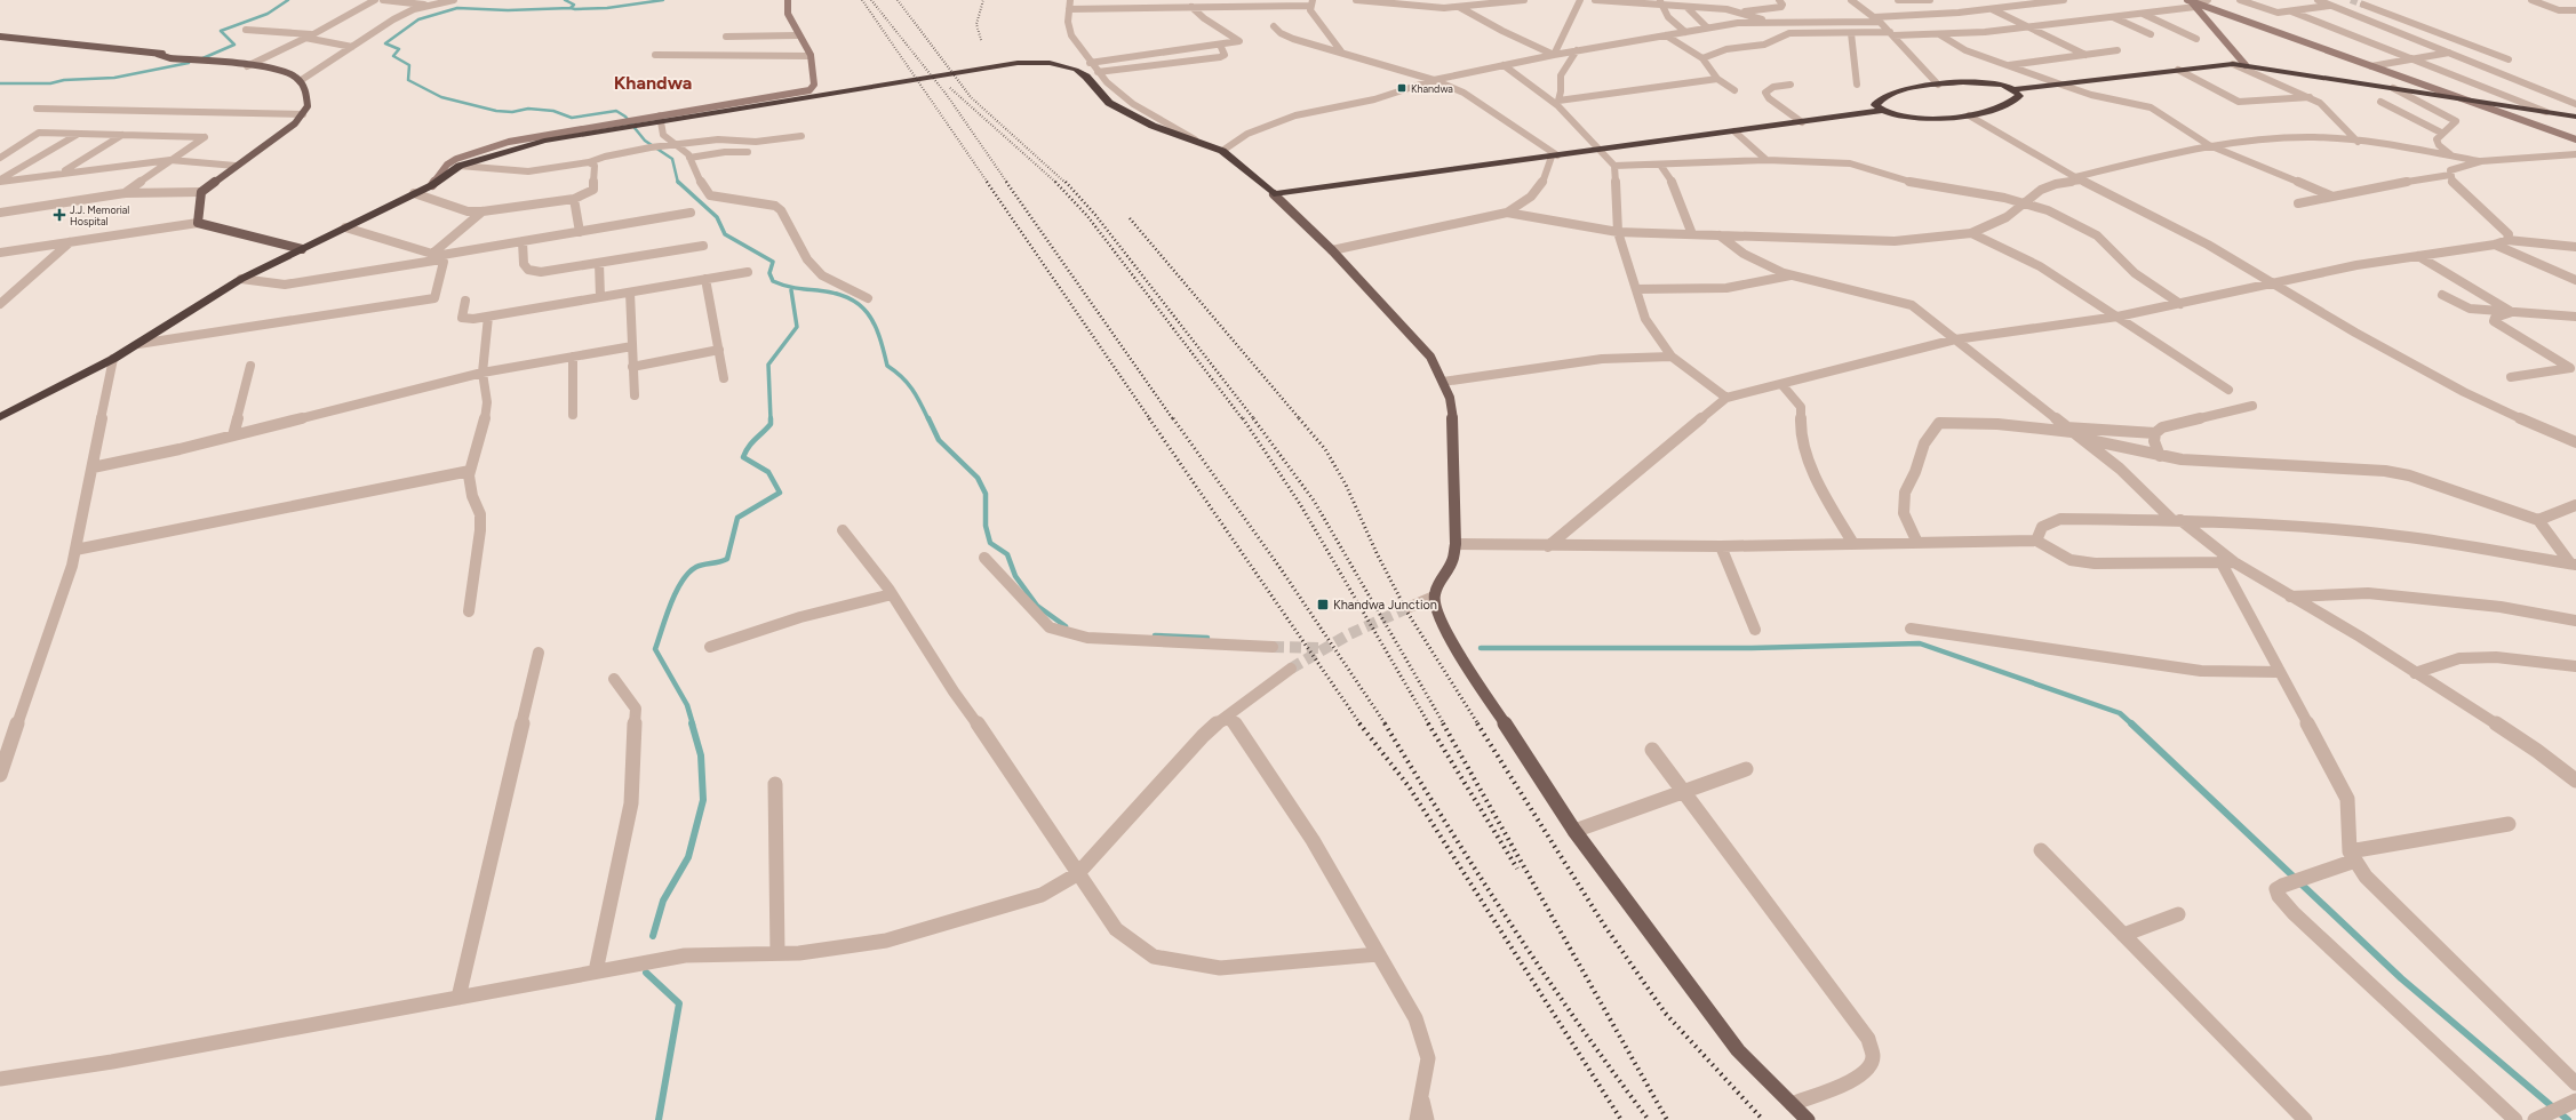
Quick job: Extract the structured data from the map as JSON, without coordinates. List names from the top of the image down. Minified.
{"districts":["Khandwa"],"places":{"transit":["Khandwa","Khandwa Junction"],"health":["J.J. Memorial Hospital"]}}
